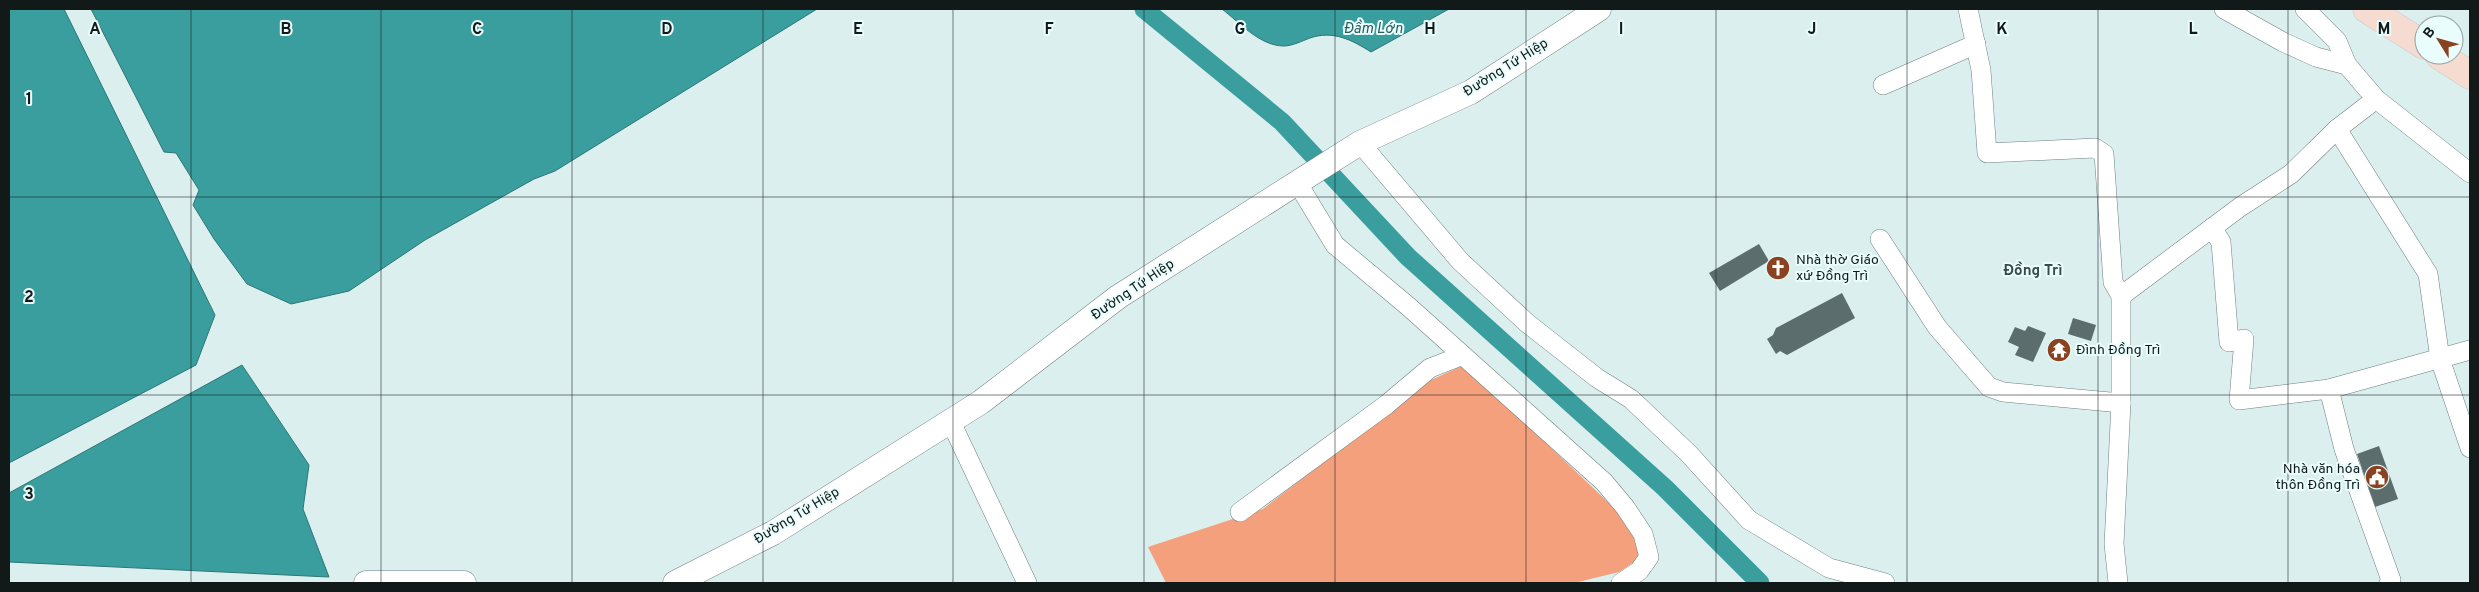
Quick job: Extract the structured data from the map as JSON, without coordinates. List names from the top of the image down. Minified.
{"streets":{"street":["Đường Tứ Hiệp"]},"districts":["Đồng Trì"],"water":["Đầm Lớn"],"places":{"church":["Nhà thờ Giáo xứ Đồng Trì"],"temple":["Đình Đồng Trì"],"public building":["Nhà văn hóa thôn Đồng Trì"]},"north":"top left","grid":{"columns":["A","B","C","D","E","F","G","H","I","J","K","L","M"],"rows":["1","2","3"]}}
